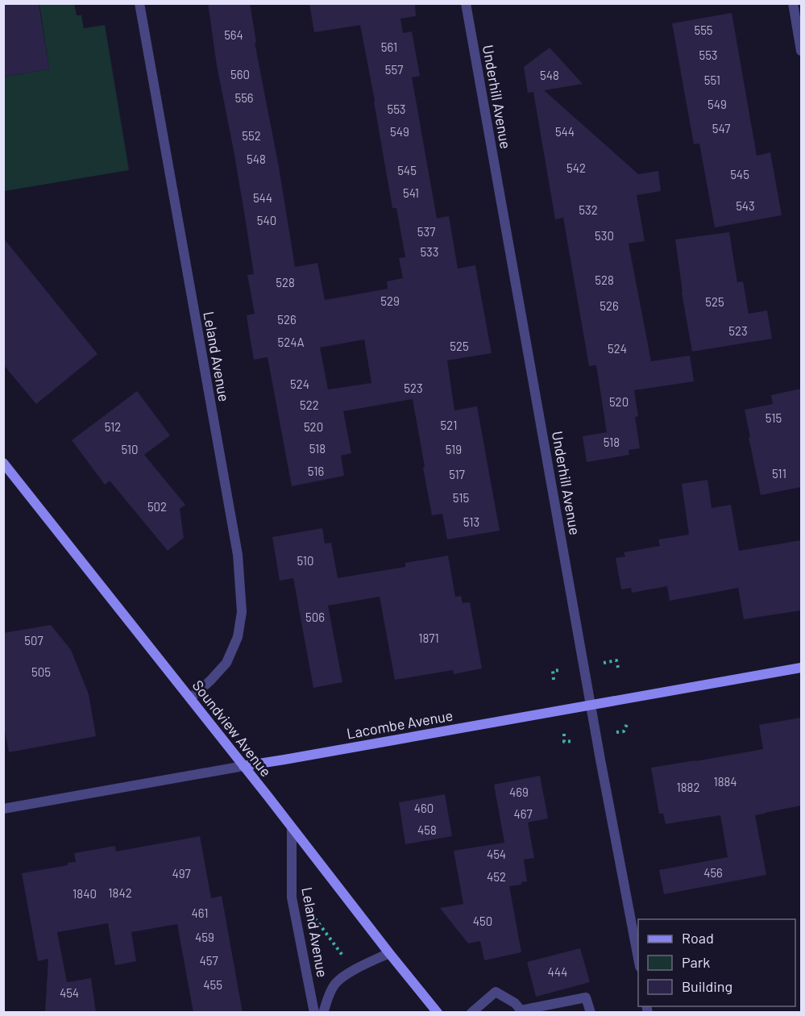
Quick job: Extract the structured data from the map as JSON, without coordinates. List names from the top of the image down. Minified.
{"streets":{"main road":["Lacombe Avenue","Soundview Avenue"],"street":["Underhill Avenue","Leland Avenue"]},"crossings":[["Underhill Avenue","Lacombe Avenue"],["Leland Avenue","Soundview Avenue"],["Lacombe Avenue","Soundview Avenue"]],"house_numbers":["555","564","561","553","557","560","548","551","556","549","553","547","549","544","552","548","542","545","545","541","544","543","532","540","537","530","533","528","528","529","525","526","526","523","524A","525","524","524","523","520","522","515","521","512","520","518","518","510","519","516","511","517","515","502","513","510","506","1871","507","505","1884","1882","469","460","467","458","454","456","497","452","1842","1840","461","450","459","457","444","455","454"],"legend":["Road","Park","Building"]}
